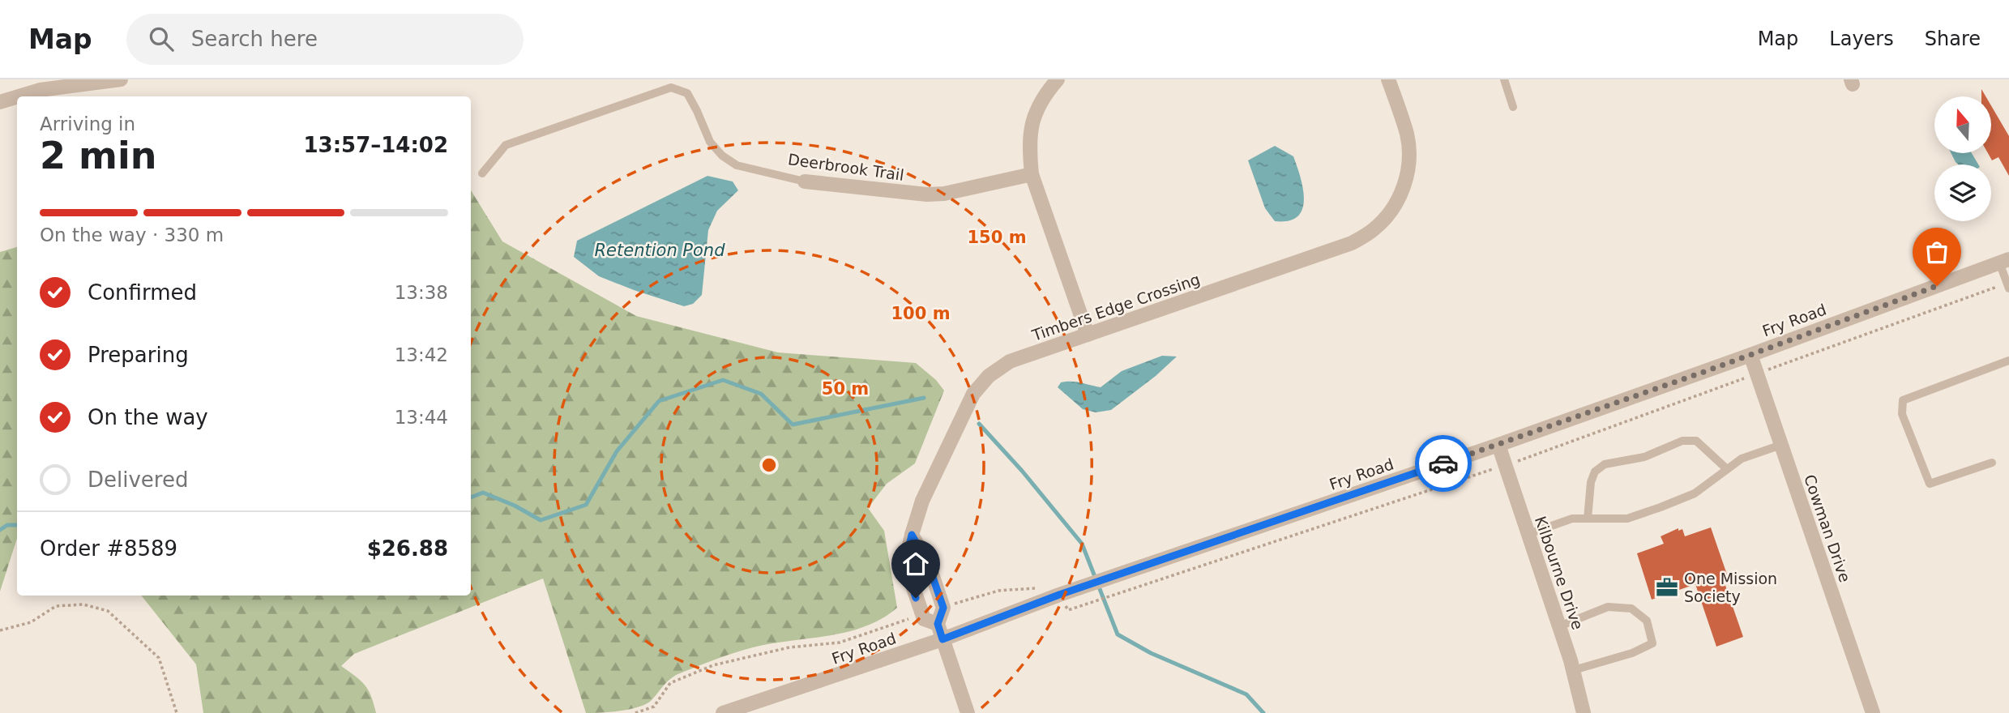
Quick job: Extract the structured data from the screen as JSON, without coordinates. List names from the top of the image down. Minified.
{"streets":{"street":["Deerbrook Trail","Timbers Edge Crossing","Fry Road","Cowman Drive","Kilbourne Drive"]},"crossings":[["Fry Road","Cowman Drive"],["Fry Road","Kilbourne Drive"]],"water":["Retention Pond"],"places":{"office":["One Mission Society"]},"north":"top","page":{"header":"Map","search":"Search here","nav":["Map","Layers","Share"],"heading":["2 min","Arriving in","13:57–14:02"],"panel":["Order #8589","$26.88"],"bar":"On the way · 330 m","list":[["Confirmed","13:38"],["Preparing","13:42"],["On the way","13:44"],"Delivered"]},"rings":["150 m","100 m","50 m"]}
